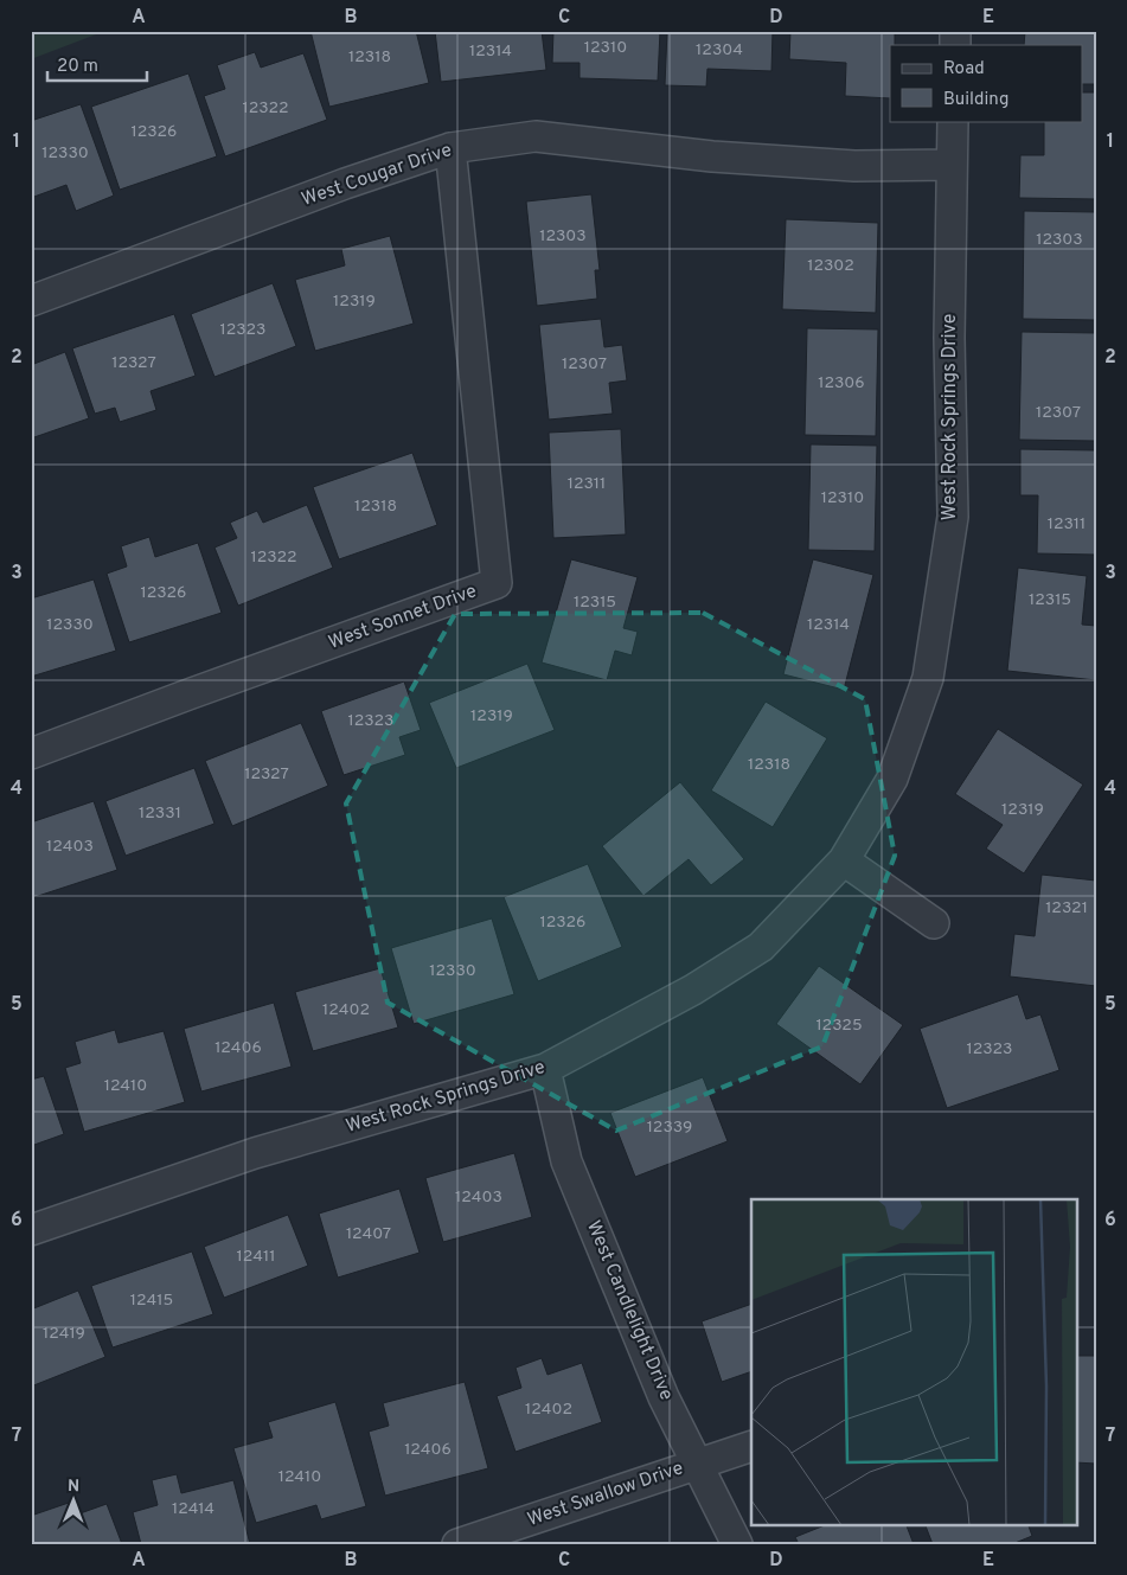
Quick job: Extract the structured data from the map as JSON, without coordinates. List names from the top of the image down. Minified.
{"streets":{"street":["West Cougar Drive","West Rock Springs Drive","West Sonnet Drive","West Candlelight Drive","West Swallow Drive"]},"crossings":[["West Cougar Drive","West Rock Springs Drive"],["West Cougar Drive","West Sonnet Drive"],["West Rock Springs Drive","West Candlelight Drive"],["West Candlelight Drive","West Swallow Drive"]],"house_numbers":["12310","12304","12314","12318","12322","12326","12330","12303","12303","12302","12319","12323","12327","12307","12306","12307","12311","12310","12318","12311","12322","12326","12315","12315","12330","12314","12319","12323","12318","12327","12319","12331","12403","12321","12326","12330","12402","12325","12406","12323","12410","12339","12403","12407","12411","12415","12419","12402","12406","12410","12414"],"legend":["Road","Building"],"scale_bar":"20 m","north":"top","grid":{"columns":["A","B","C","D","E"],"rows":["1","2","3","4","5","6","7"]}}
